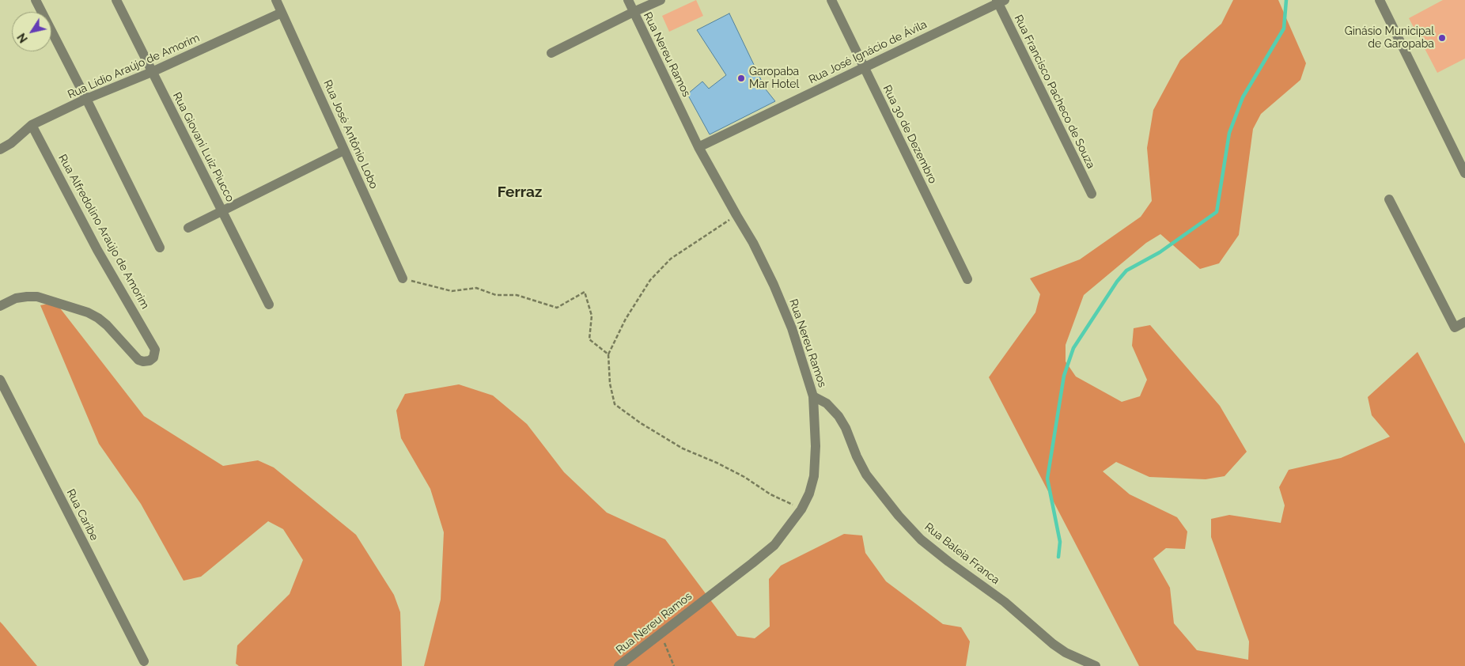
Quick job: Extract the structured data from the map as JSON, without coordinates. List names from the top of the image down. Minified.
{"streets":{"street":["Rua José Ignácio de Ávila","Rua Nereu Ramos","Rua Lídio Araújo de Amorim","Rua Francisco Pacheco de Souza","Rua José Antônio Lobo","Rua 30 de Dezembro","Rua Giovani Luiz Piucco","Rua Alfredolino Araújo de Amorim","Rua Caribe","Rua Baleia Franca"]},"crossings":[["Rua José Ignácio de Ávila","Rua Nereu Ramos"],["Rua José Ignácio de Ávila","Rua Francisco Pacheco de Souza"],["Rua José Ignácio de Ávila","Rua 30 de Dezembro"],["Rua Nereu Ramos","Rua Baleia Franca"],["Rua Lídio Araújo de Amorim","Rua José Antônio Lobo"],["Rua Lídio Araújo de Amorim","Rua Giovani Luiz Piucco"],["Rua Lídio Araújo de Amorim","Rua Alfredolino Araújo de Amorim"]],"districts":["Ferraz"],"places":["Ginásio Municipal de Garopaba","Garopaba Mar Hotel"],"north":"bottom left"}
